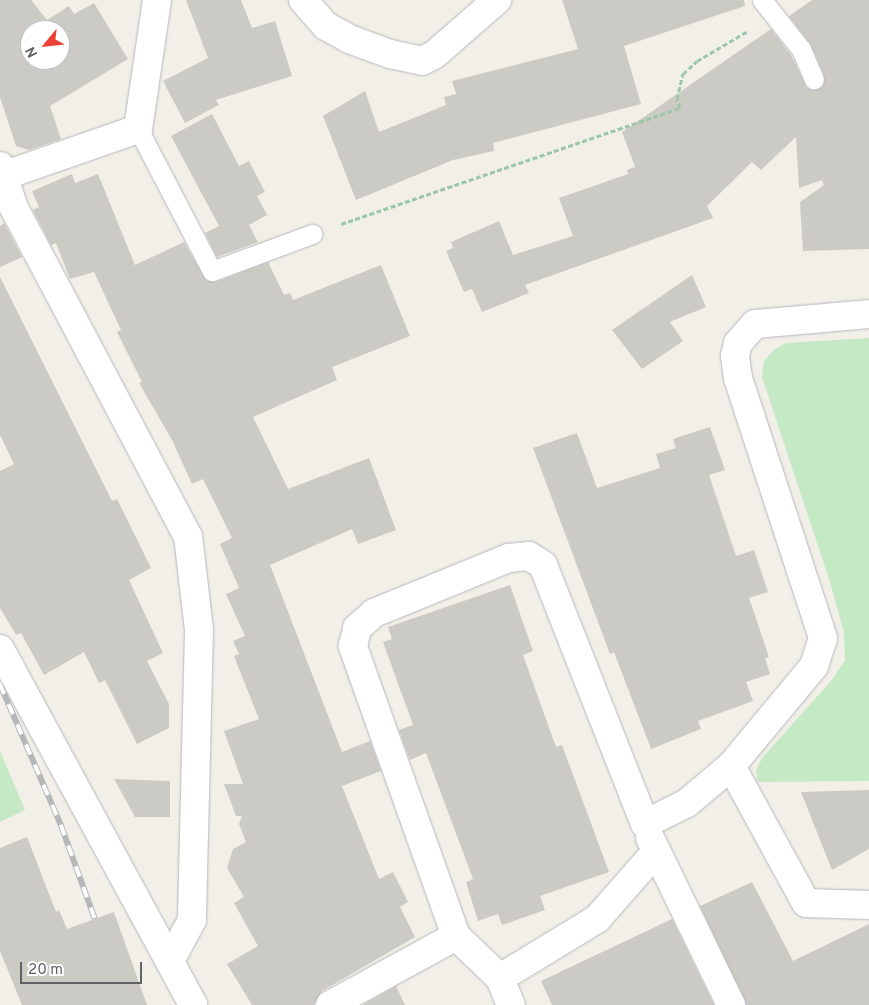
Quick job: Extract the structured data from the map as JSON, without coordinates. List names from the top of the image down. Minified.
{"scale_bar":"20 m","north":"bottom left"}
